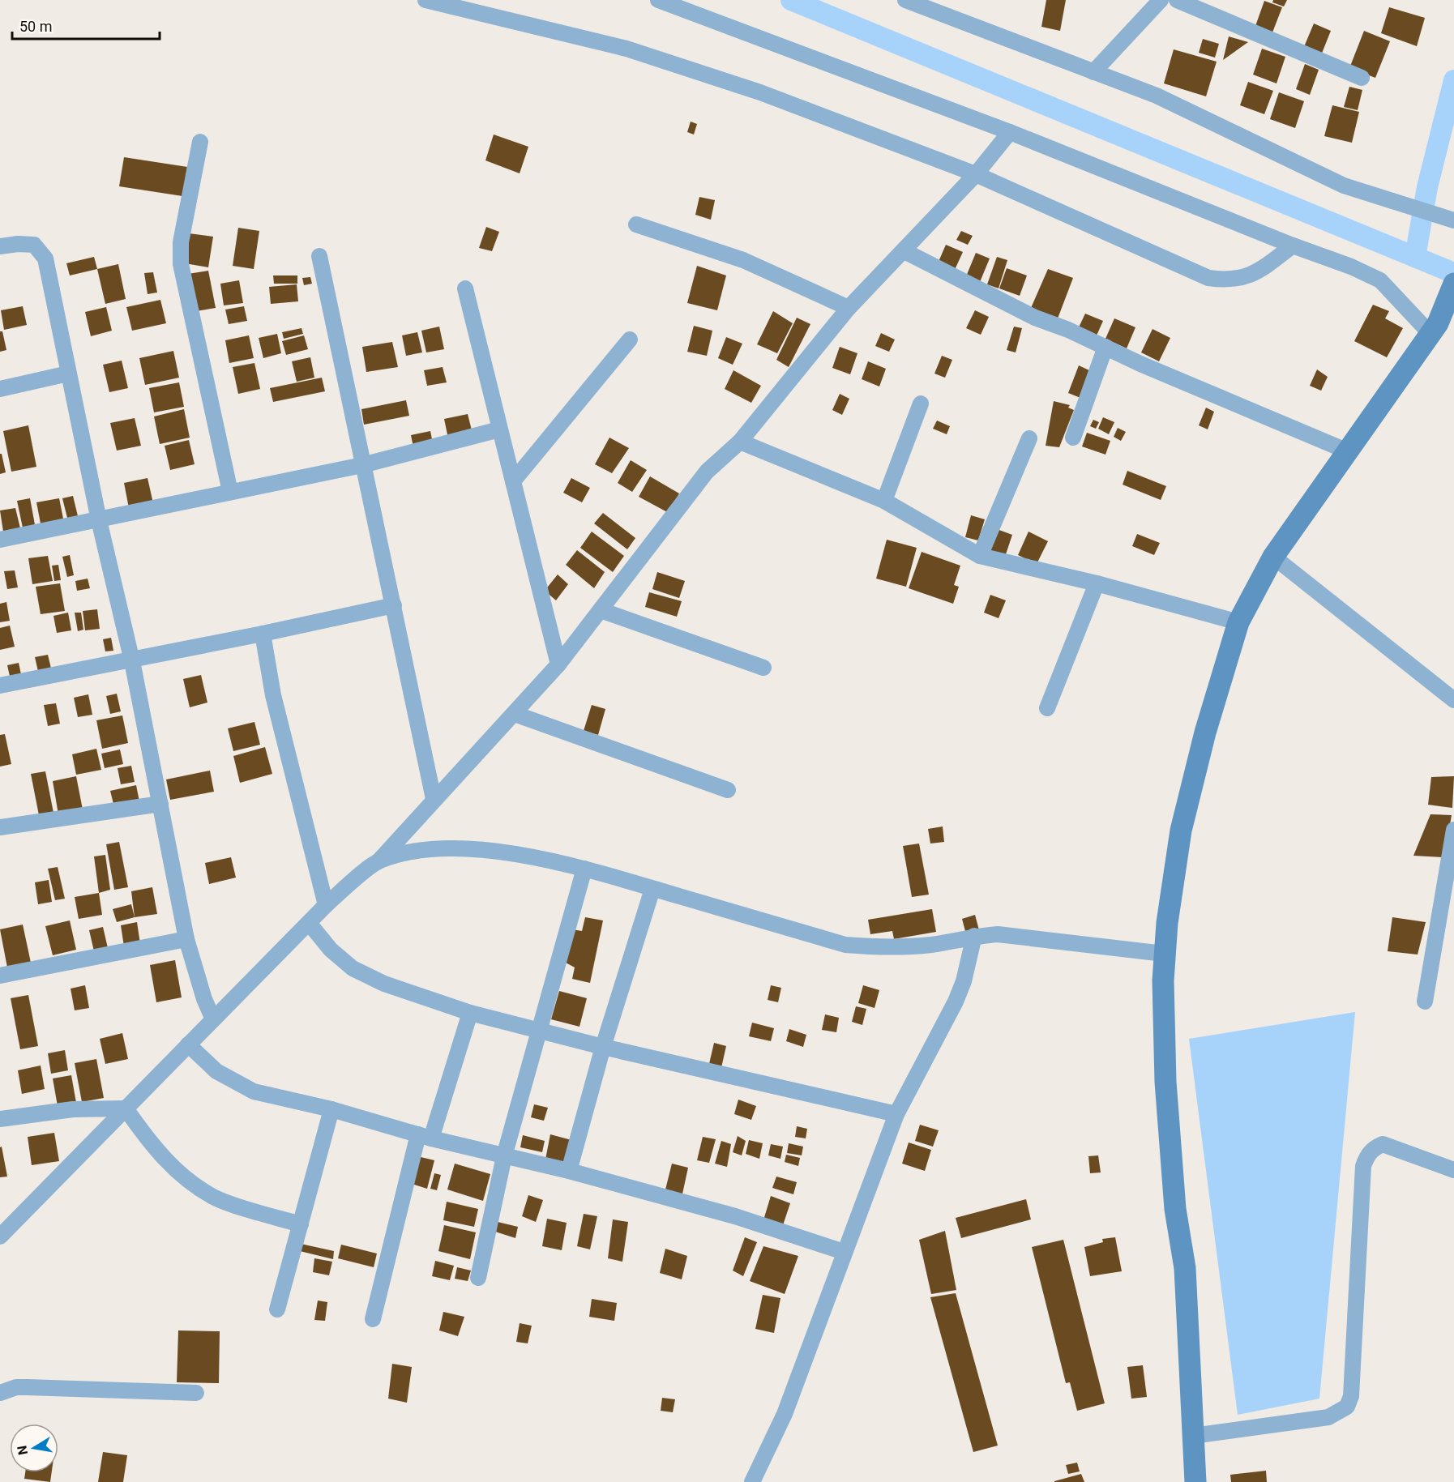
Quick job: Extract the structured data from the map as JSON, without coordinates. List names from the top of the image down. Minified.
{"scale_bar":"50 m","north":"left"}
